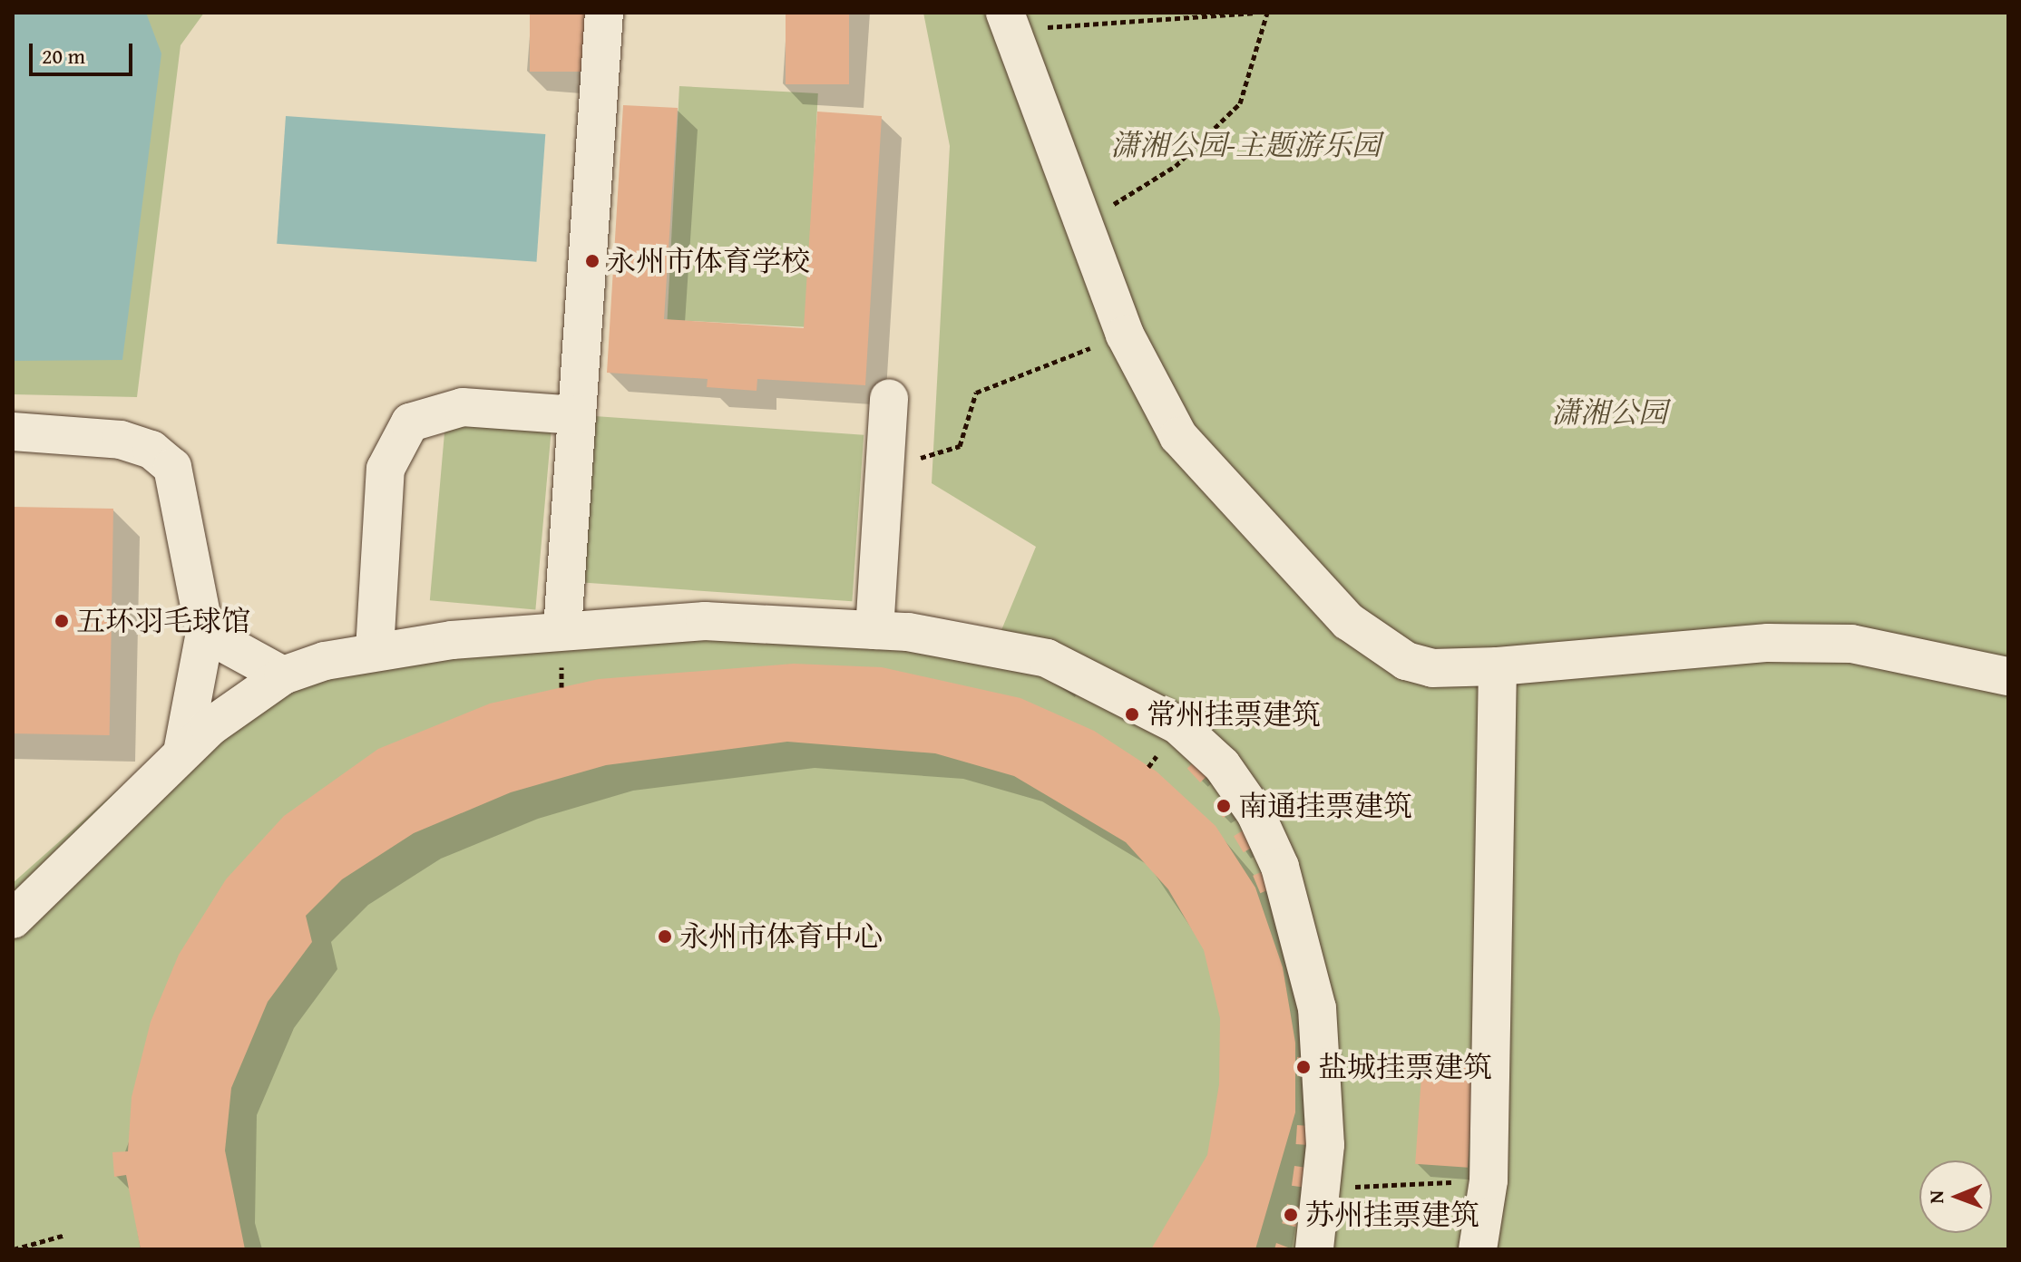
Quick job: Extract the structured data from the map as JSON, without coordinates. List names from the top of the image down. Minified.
{"parks":["潇湘公园-主题游乐园","潇湘公园"],"places":["永州市体育学校","五环羽毛球馆","常州挂票建筑","南通挂票建筑","永州市体育中心","盐城挂票建筑","苏州挂票建筑"],"scale_bar":"20 m","north":"left"}
